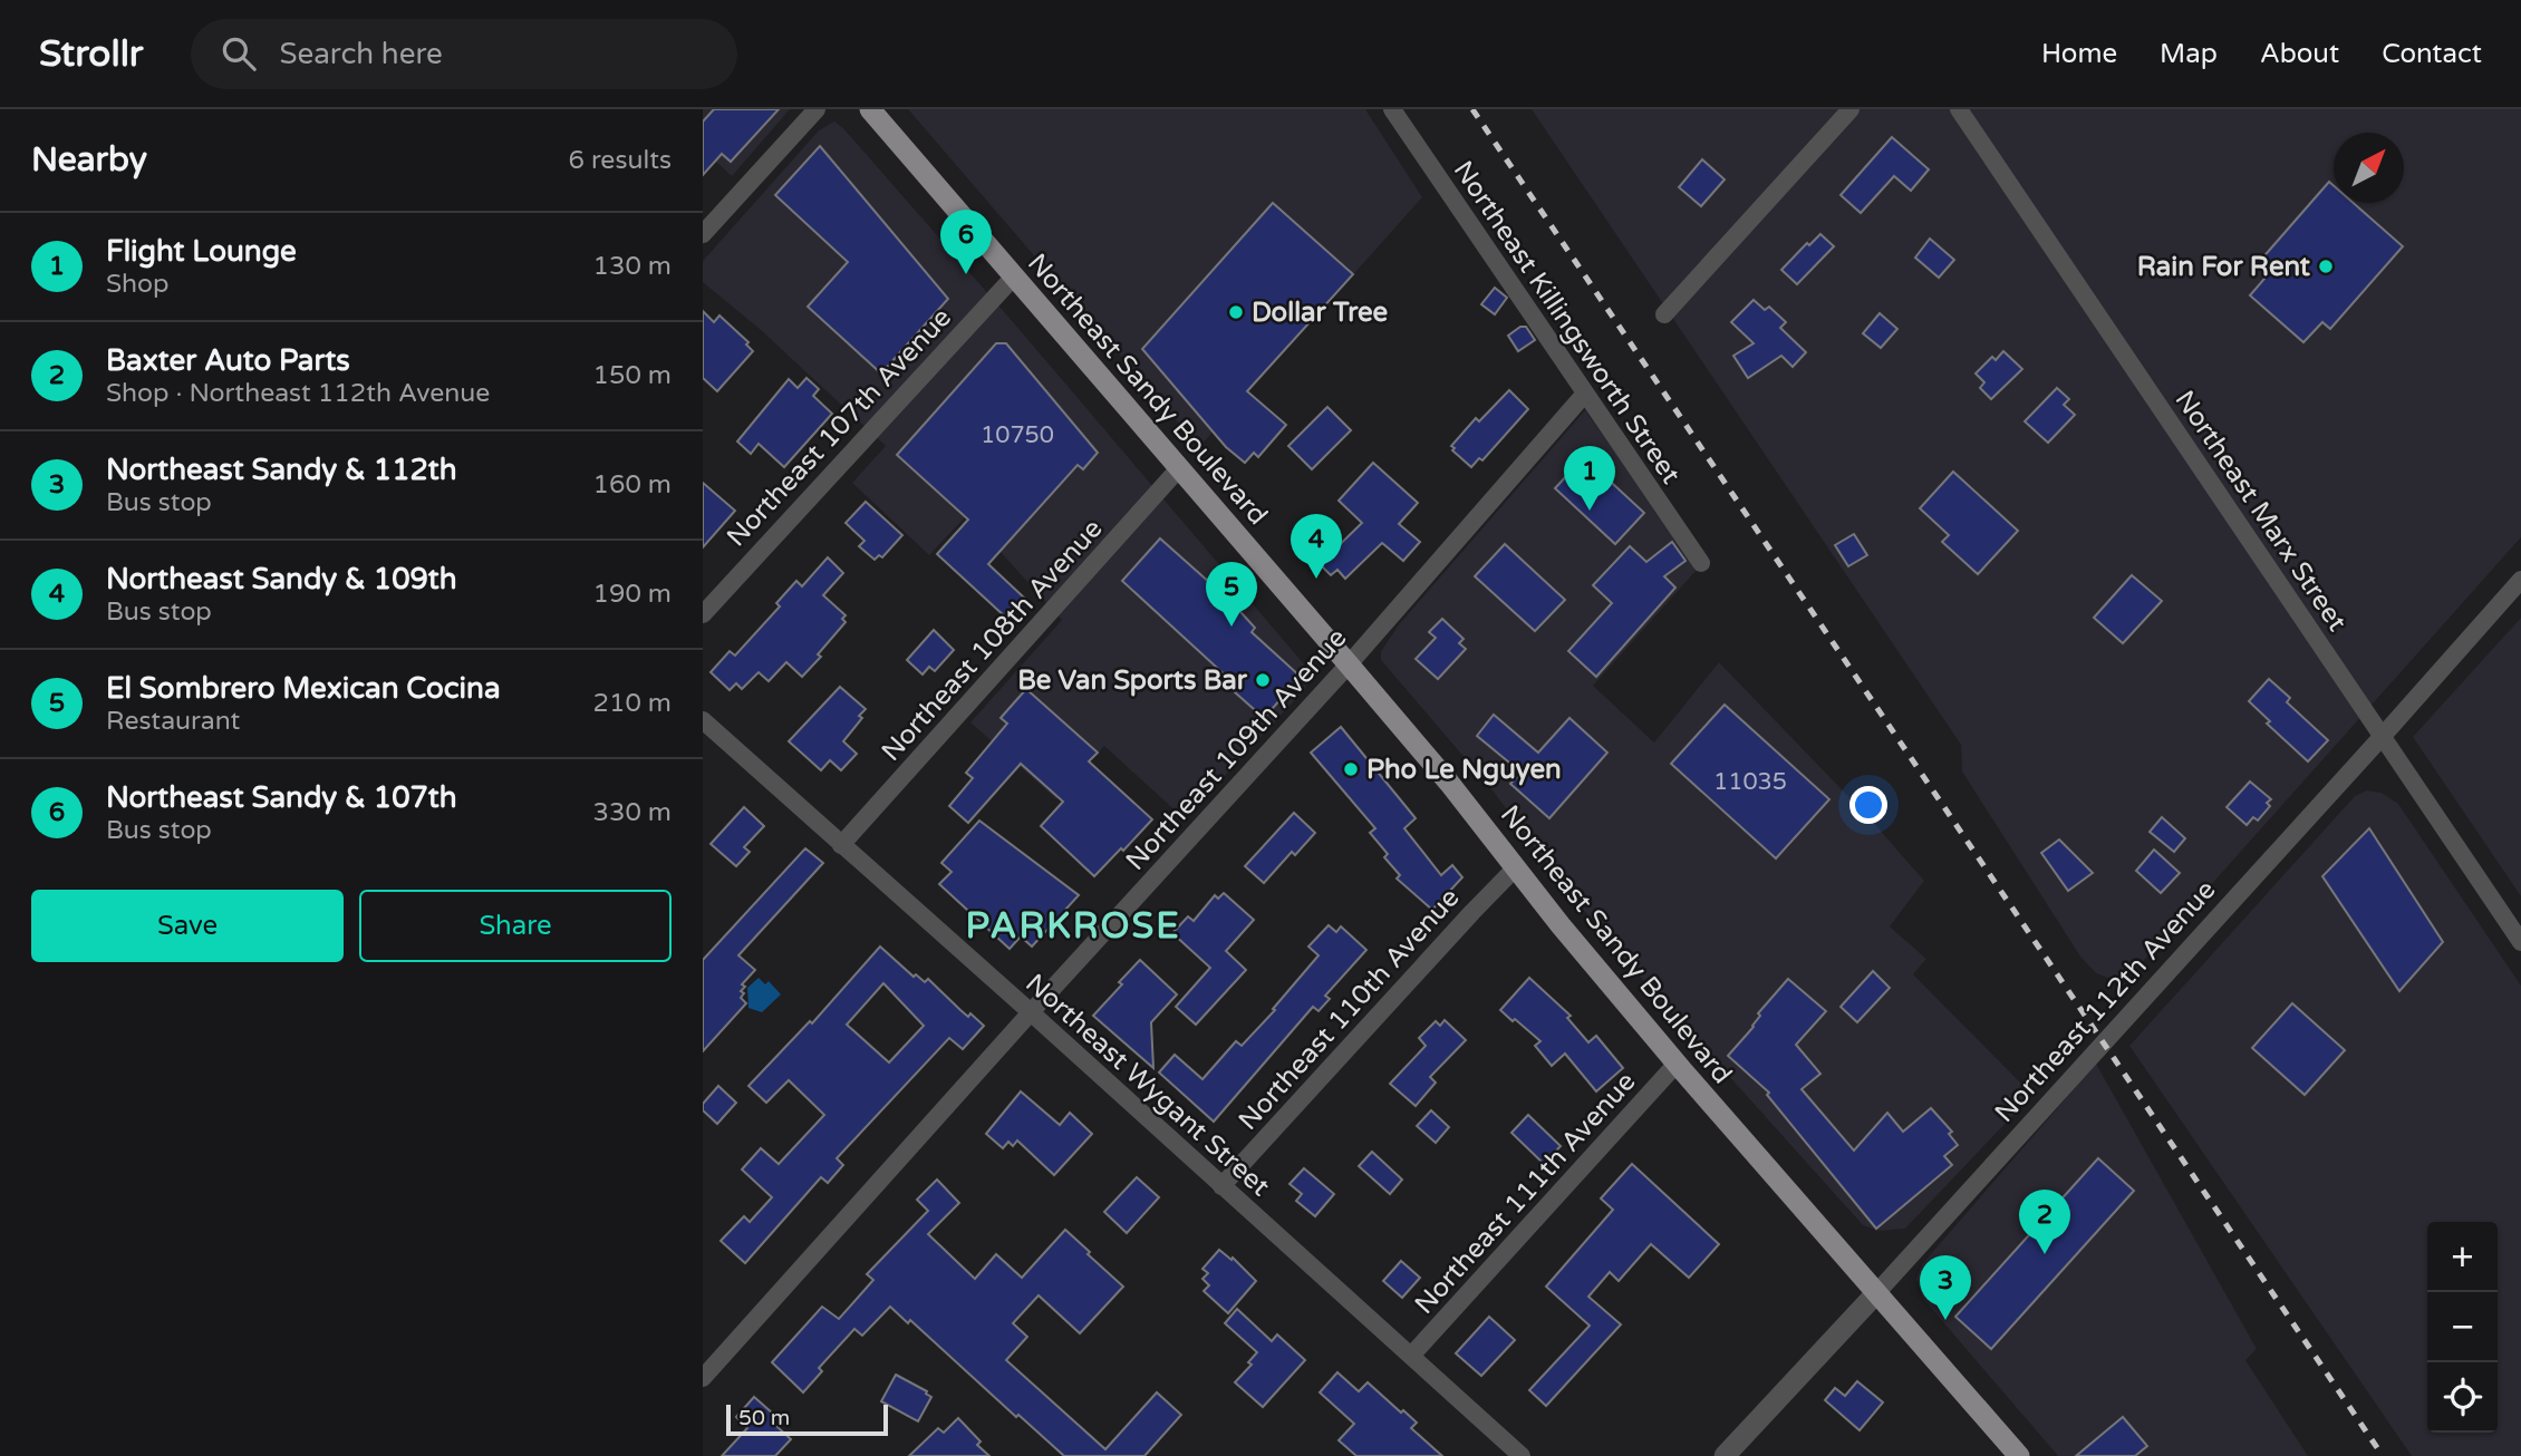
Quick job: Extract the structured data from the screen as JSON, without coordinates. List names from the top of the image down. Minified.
{"streets":{"main road":["Northeast Sandy Boulevard"],"street":["Northeast Killingsworth Street","Northeast 107th Avenue","Northeast Marx Street","Northeast 108th Avenue","Northeast 109th Avenue","Northeast 112th Avenue","Northeast 110th Avenue","Northeast Wygant Street","Northeast 111th Avenue"]},"crossings":[["Northeast Killingsworth Street","Northeast 109th Avenue"],["Northeast Sandy Boulevard","Northeast 107th Avenue"],["Northeast Sandy Boulevard","Northeast 108th Avenue"],["Northeast Sandy Boulevard","Northeast 109th Avenue"],["Northeast Sandy Boulevard","Northeast 112th Avenue"],["Northeast Sandy Boulevard","Northeast 110th Avenue"],["Northeast Sandy Boulevard","Northeast 111th Avenue"],["Northeast Marx Street","Northeast 112th Avenue"],["Northeast 108th Avenue","Northeast Wygant Street"],["Northeast 109th Avenue","Northeast Wygant Street"],["Northeast 110th Avenue","Northeast Wygant Street"],["Northeast Wygant Street","Northeast 111th Avenue"]],"districts":["PARKROSE"],"places":["Rain For Rent","Dollar Tree","Be Van Sports Bar","Pho Le Nguyen"],"house_numbers":["10750","11035"],"scale_bar":"50 m","north":"top right","page":{"header":"Strollr","search":"Search here","nav":["Home","Map","About","Contact"],"heading":["Nearby","6 results"],"pins":["6","1","4","5","2","3"],"list":[{"mark":"1","name":"Flight Lounge","note":"Shop","value":"130 m"},{"mark":"2","name":"Baxter Auto Parts","note":"Shop · Northeast 112th Avenue","value":"150 m"},{"mark":"3","name":"Northeast Sandy & 112th","note":"Bus stop","value":"160 m"},{"mark":"4","name":"Northeast Sandy & 109th","note":"Bus stop","value":"190 m"},{"mark":"5","name":"El Sombrero Mexican Cocina","note":"Restaurant","value":"210 m"},{"mark":"6","name":"Northeast Sandy & 107th","note":"Bus stop","value":"330 m"}],"buttons":["Save","Share"],"map_buttons":["+","−"],"scale":"50 m"}}
